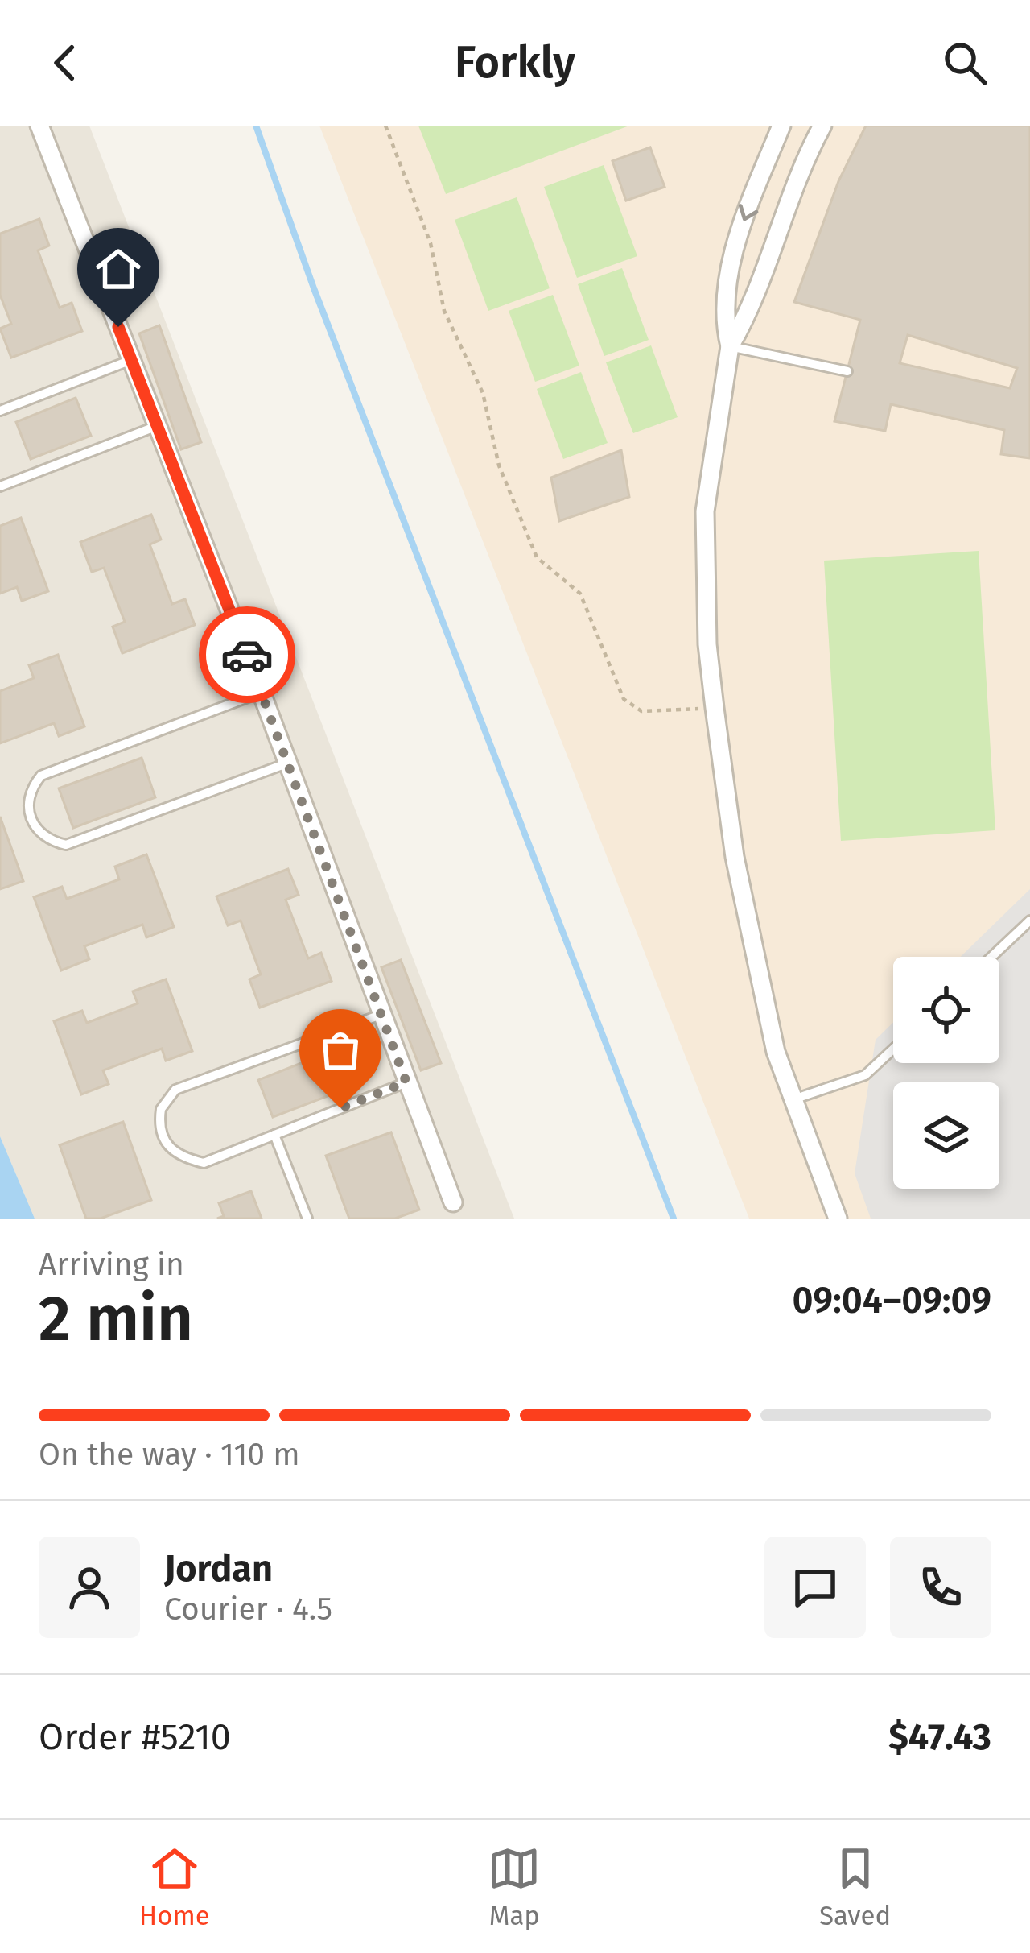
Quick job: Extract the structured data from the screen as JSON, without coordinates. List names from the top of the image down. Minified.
{"page":{"header":"Forkly","heading":["2 min","Arriving in","09:04–09:09"],"panel":["Jordan","Courier · 4.5","Order #5210","$47.43"],"bar":"On the way · 110 m","tabs":["Home","Map","Saved"]}}
